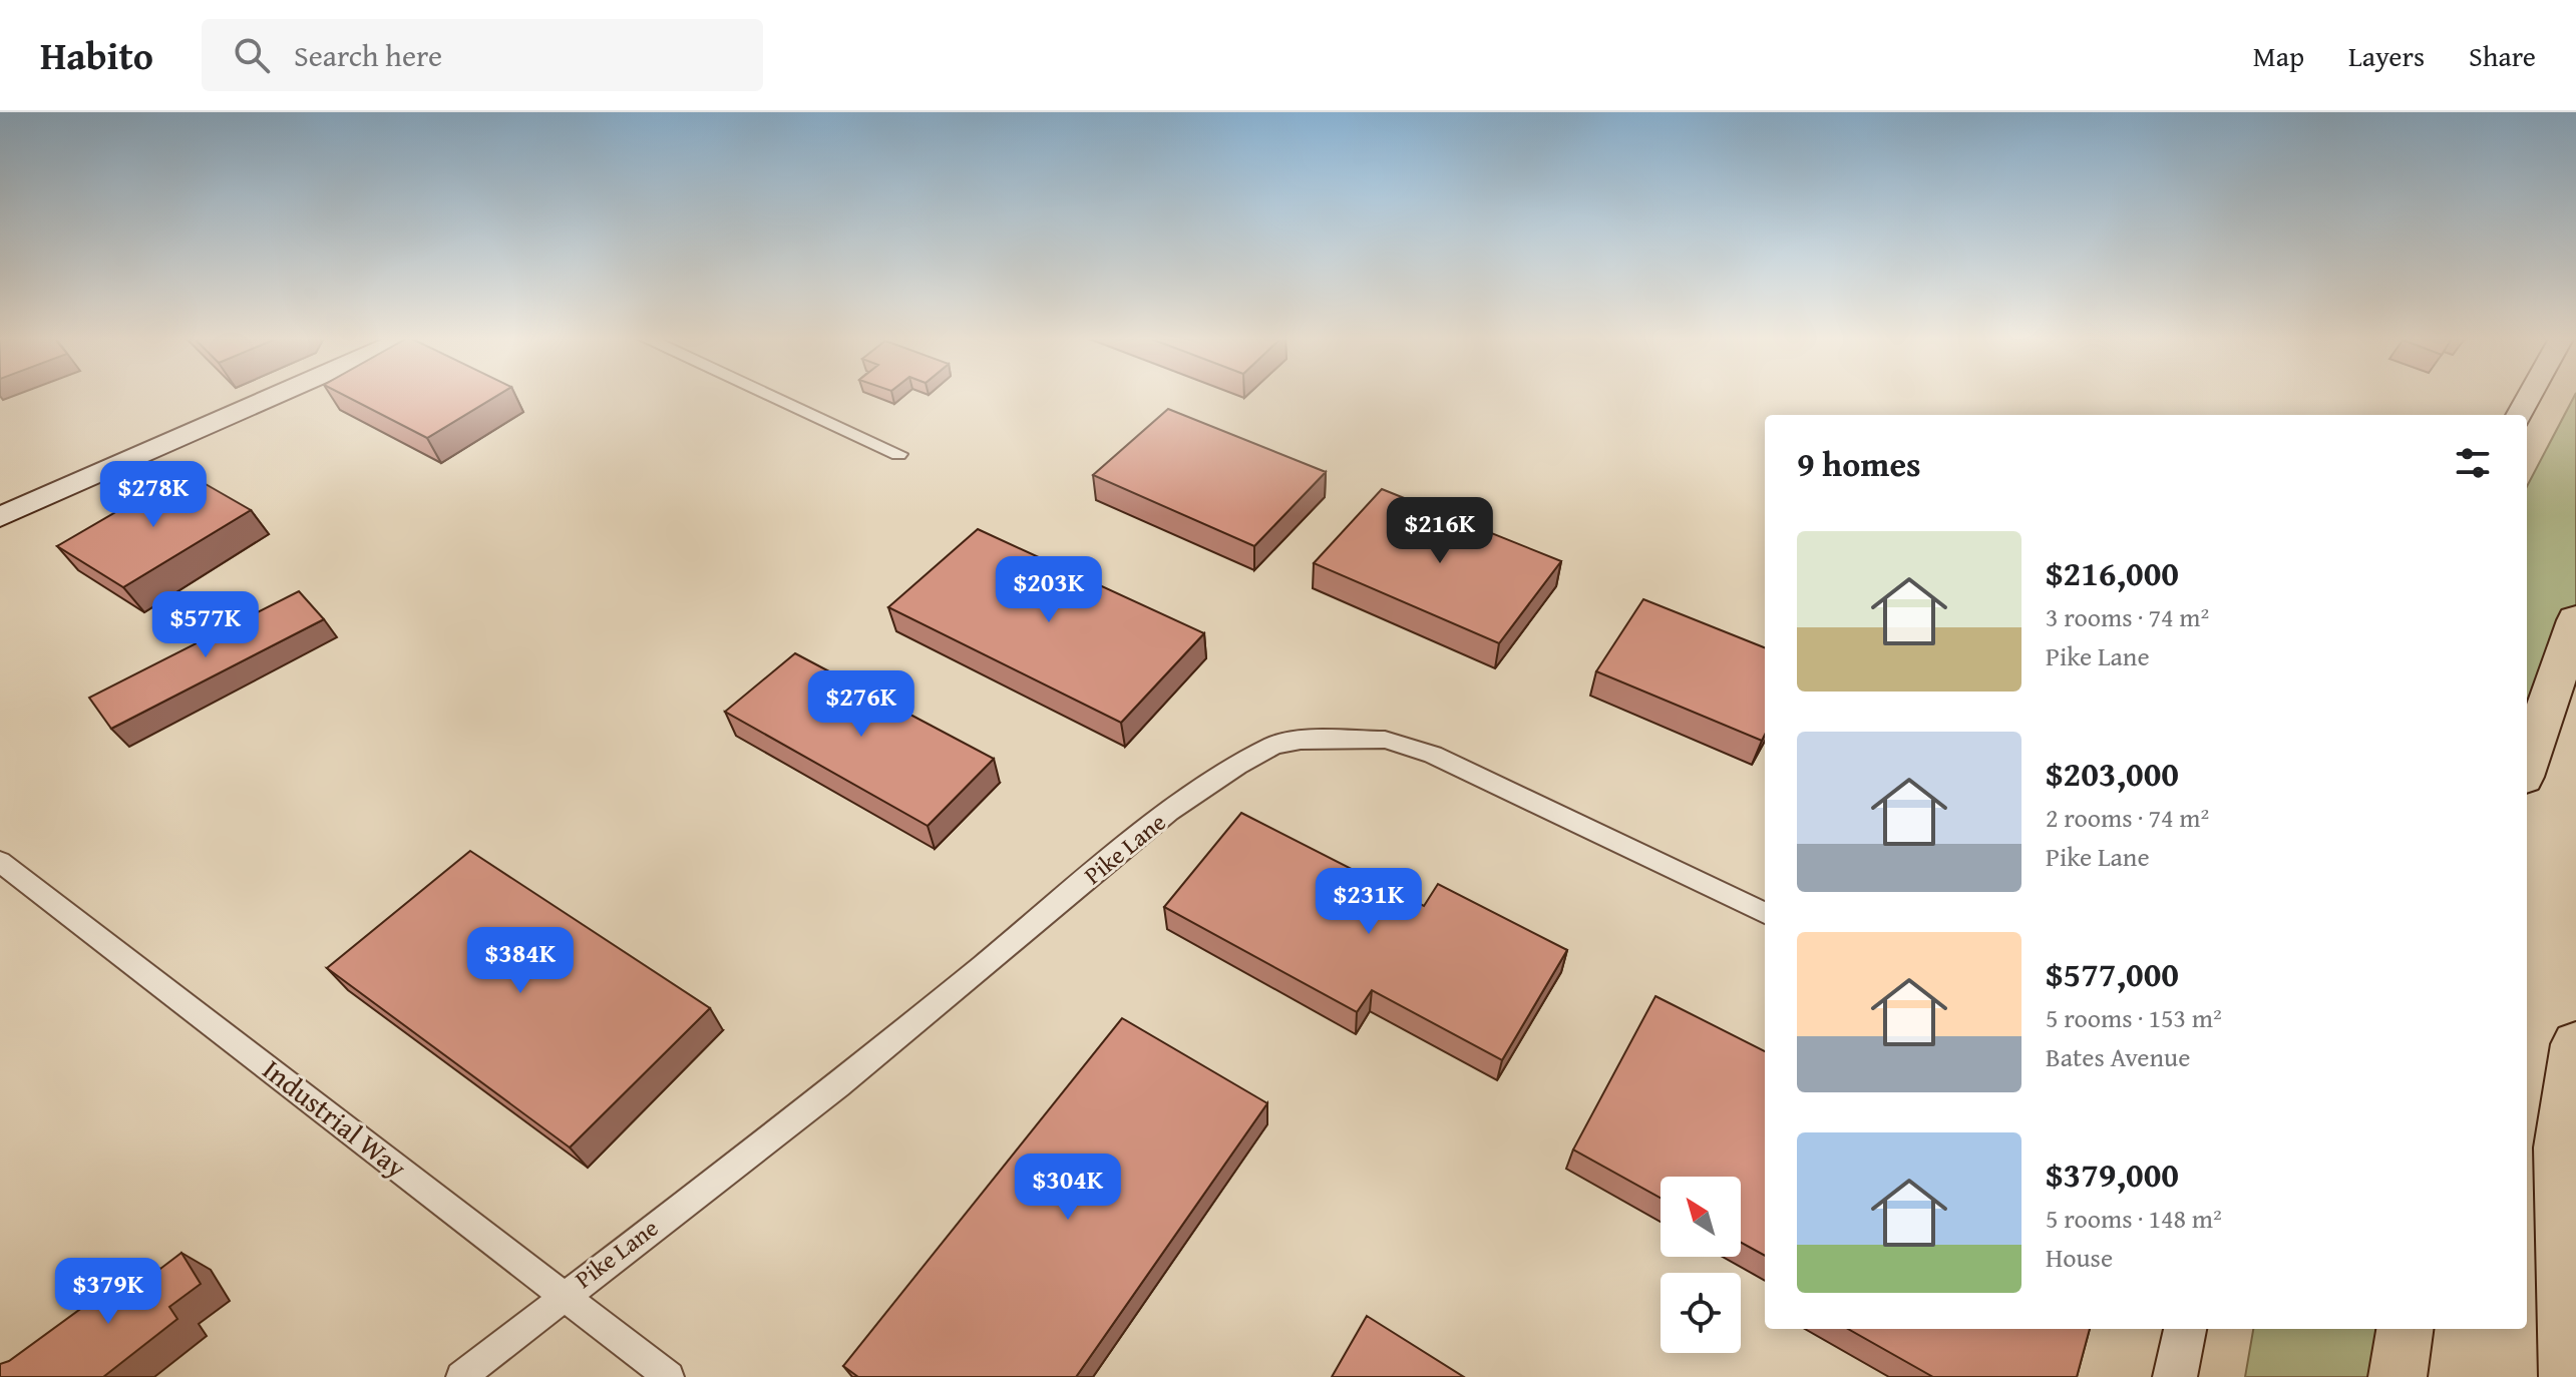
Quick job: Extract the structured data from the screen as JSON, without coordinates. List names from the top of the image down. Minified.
{"streets":{"street":["Pike Lane","Industrial Way"]},"crossings":[["Pike Lane","Industrial Way"]],"north":"top left","page":{"header":"Habito","search":"Search here","nav":["Map","Layers","Share"],"heading":"9 homes","price":["$278K","$216K","$203K","$577K","$276K","$231K","$384K","$304K","$379K"],"list":[{"name":"$216,000","note":"3 rooms · 74 m² · Pike Lane"},{"name":"$203,000","note":"2 rooms · 74 m² · Pike Lane"},{"name":"$577,000","note":"5 rooms · 153 m² · Bates Avenue"},{"name":"$379,000","note":"5 rooms · 148 m² · House"}]}}
